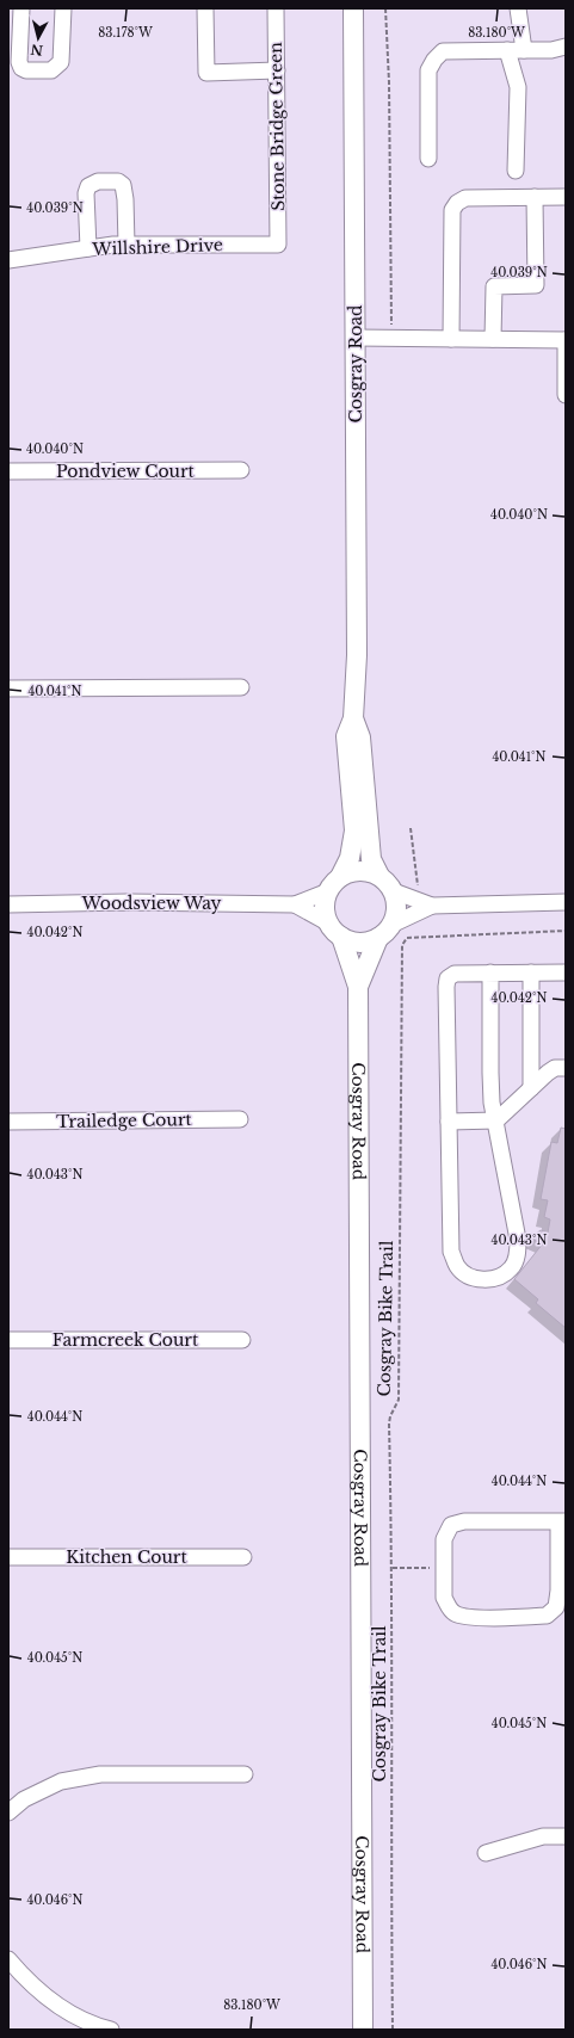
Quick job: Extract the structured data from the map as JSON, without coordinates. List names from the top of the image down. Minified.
{"streets":{"main road":["Cosgray Road"],"street":["Stone Bridge Green","Willshire Drive","Pondview Court","Woodsview Way","Trailedge Court","Farmcreek Court","Kitchen Court"],"path":["Cosgray Bike Trail"]},"crossings":[["Stone Bridge Green","Willshire Drive"],["Cosgray Road","Woodsview Way"]],"north":"bottom","coordinates":["83.178°W","83.180°W","40.039°N","40.040°N","40.041°N","40.042°N","40.043°N","40.044°N","40.045°N","40.046°N"]}
